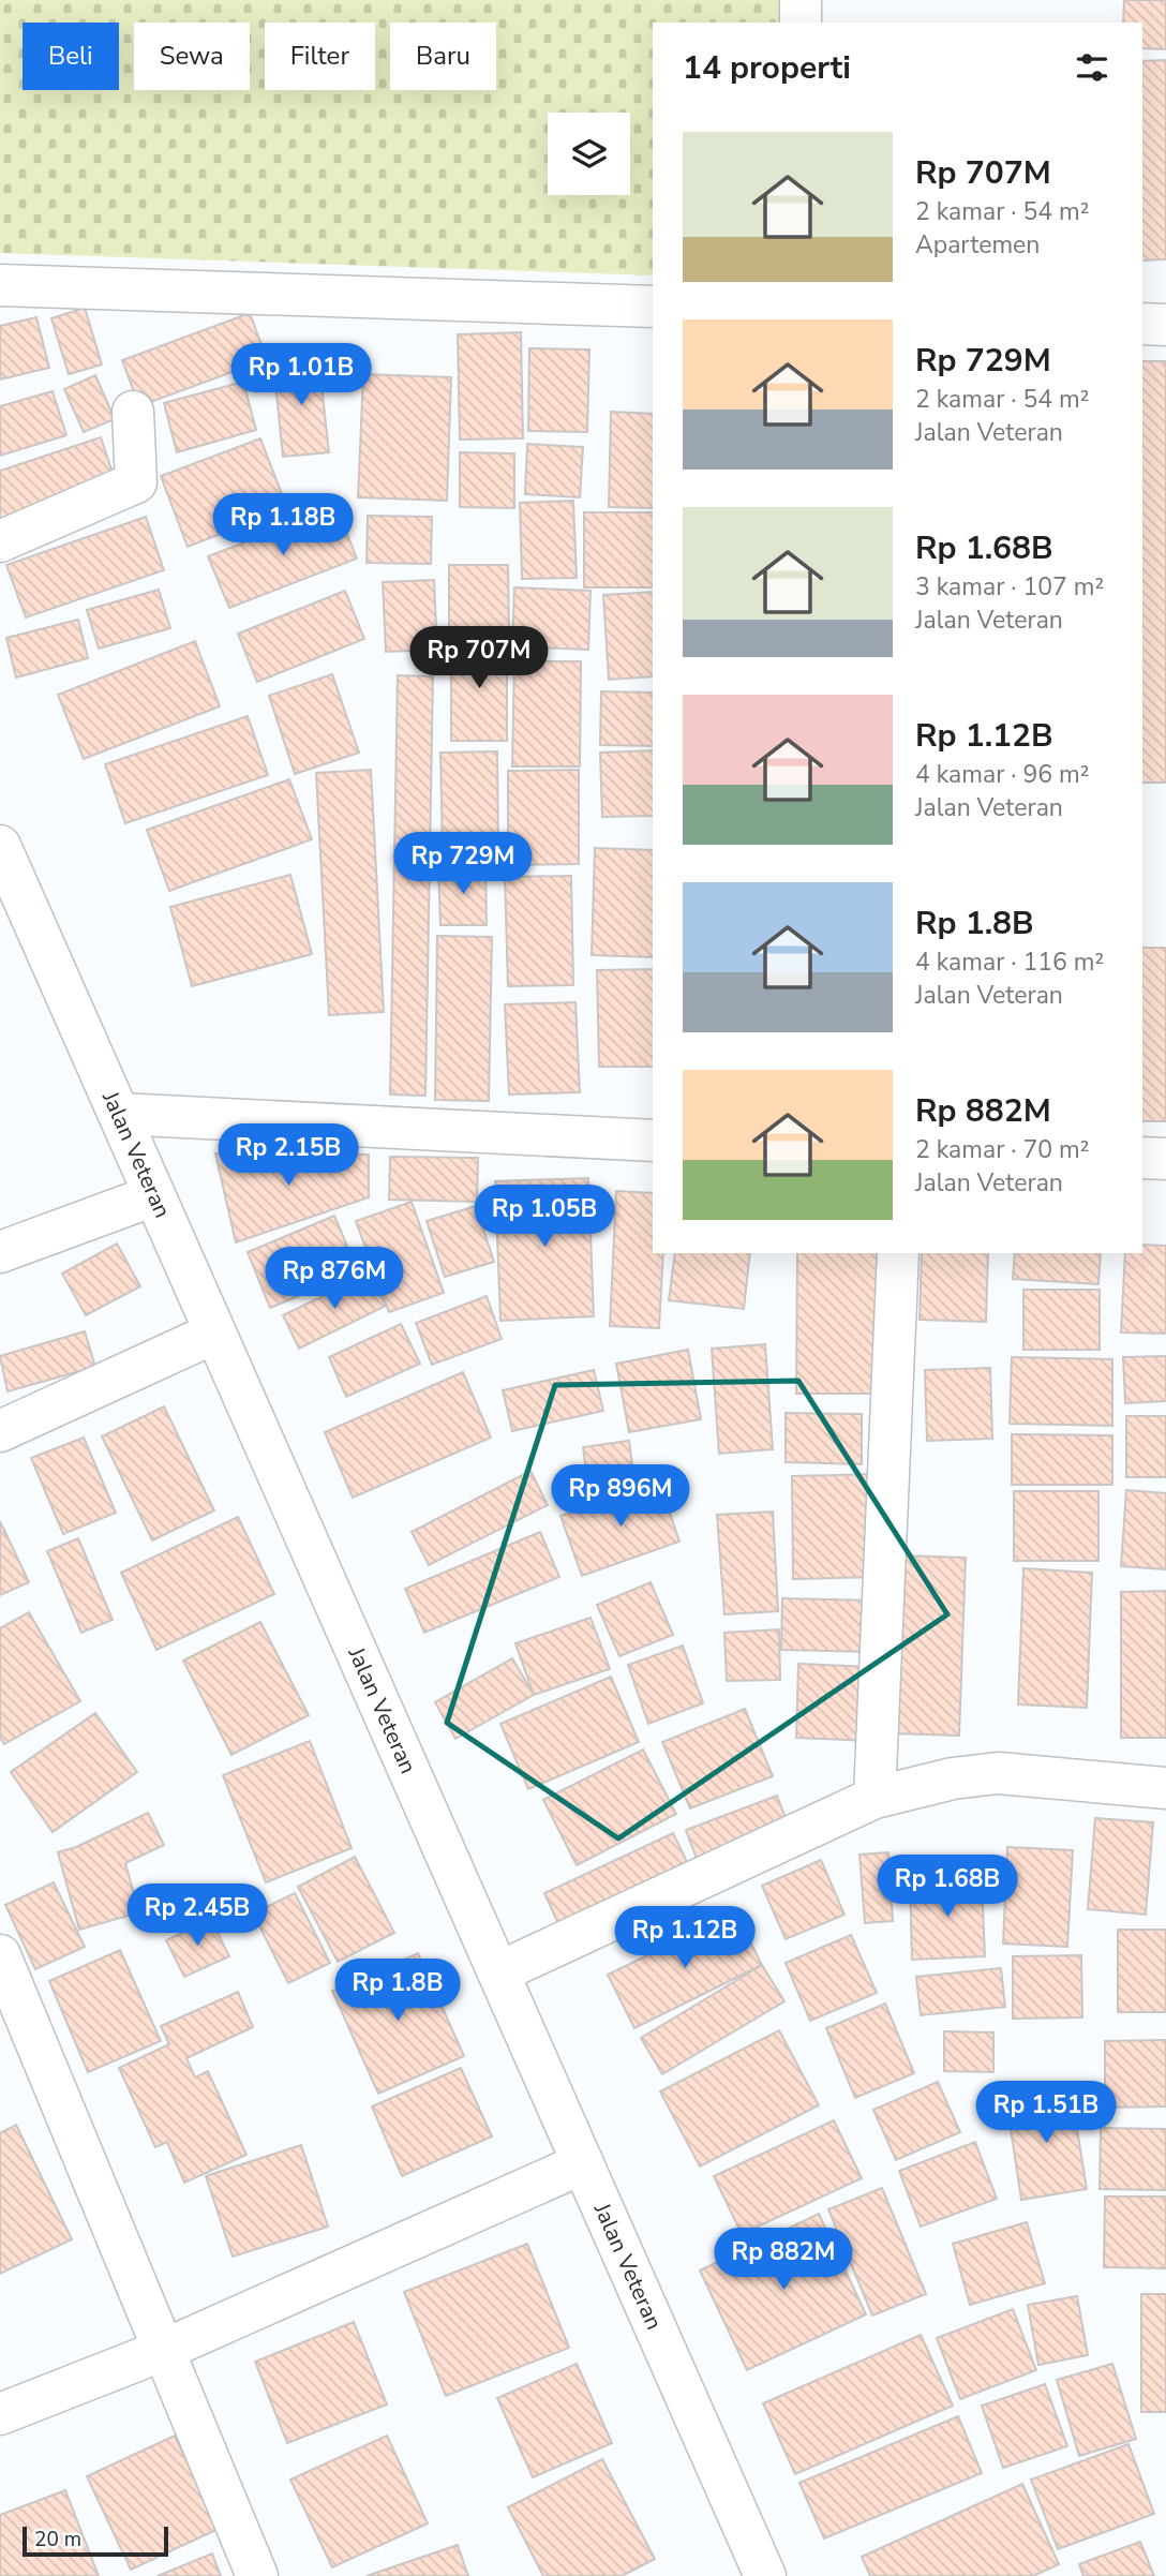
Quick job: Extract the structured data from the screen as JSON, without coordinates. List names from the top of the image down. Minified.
{"streets":{"street":["Jalan Veteran"]},"scale_bar":"20 m","page":{"chip":["Beli","Sewa","Filter","Baru"],"heading":"14 properti","list":[{"name":"Rp 707M","note":"2 kamar · 54 m² · Apartemen"},{"name":"Rp 729M","note":"2 kamar · 54 m² · Jalan Veteran"},{"name":"Rp 1.68B","note":"3 kamar · 107 m² · Jalan Veteran"},{"name":"Rp 1.12B","note":"4 kamar · 96 m² · Jalan Veteran"},{"name":"Rp 1.8B","note":"4 kamar · 116 m² · Jalan Veteran"},{"name":"Rp 882M","note":"2 kamar · 70 m² · Jalan Veteran"}],"price":["Rp 1.01B","Rp 1.18B","Rp 707M","Rp 729M","Rp 2.15B","Rp 1.05B","Rp 876M","Rp 896M","Rp 1.68B","Rp 2.45B","Rp 1.12B","Rp 1.8B","Rp 1.51B","Rp 882M"],"scale":"20 m"}}
